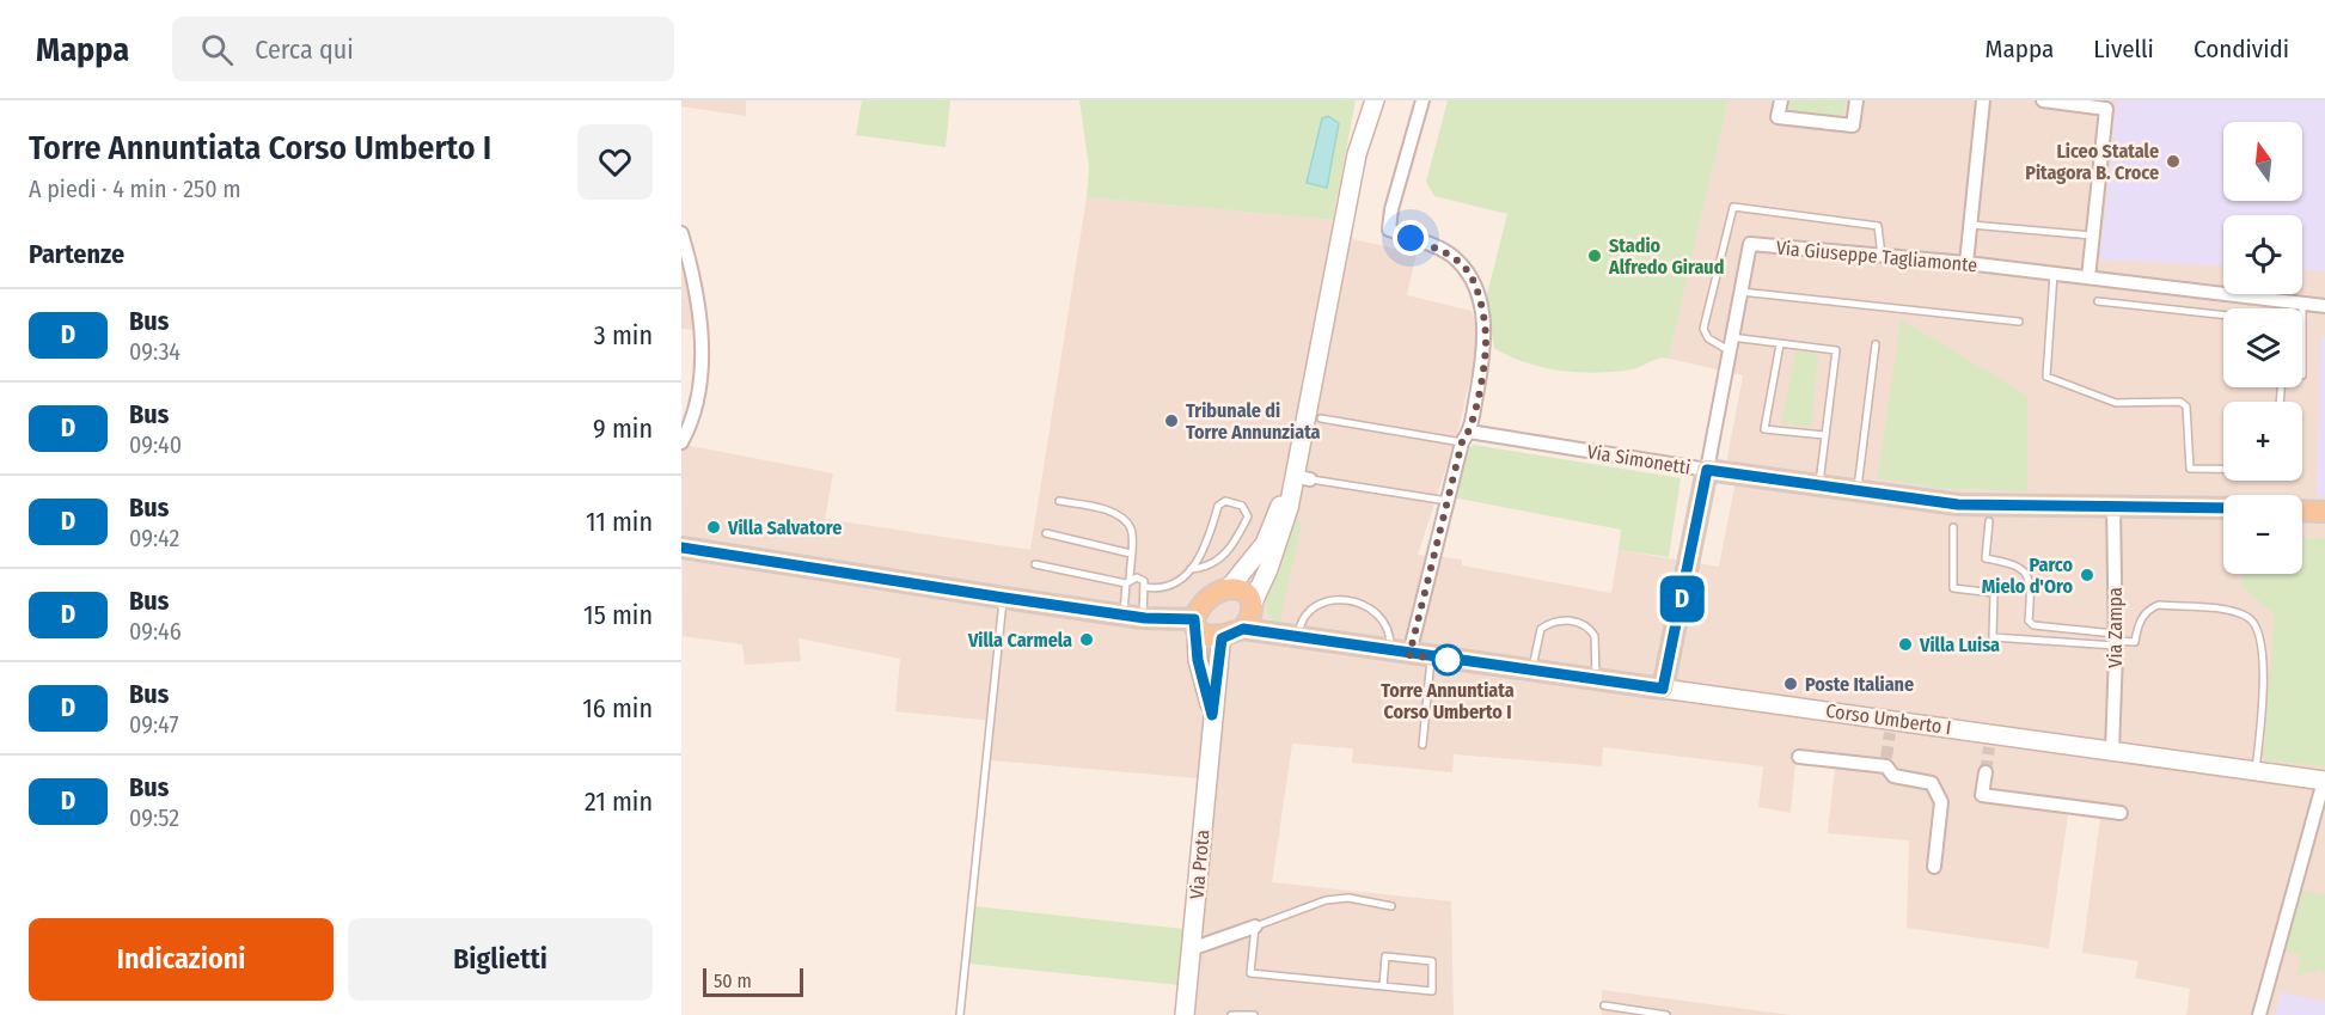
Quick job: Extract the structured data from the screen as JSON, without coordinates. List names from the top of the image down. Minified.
{"streets":{"main road":["Via Giuseppe Tagliamonte","Via Simonetti","Corso Umberto I"],"street":["Via Zampa","Via Prota"]},"crossings":[["Via Giuseppe Tagliamonte","Via Simonetti"],["Via Giuseppe Tagliamonte","Corso Umberto I"],["Via Simonetti","Via Zampa"],["Via Zampa","Corso Umberto I"],["Corso Umberto I","Via Prota"]],"places":["Liceo Statale Pitagora B. Croce","Stadio Alfredo Giraud","Tribunale di Torre Annunziata","Villa Salvatore","Parco Mielo d'Oro","Villa Carmela","Villa Luisa","Torre Annuntiata Corso Umberto I","Poste Italiane"],"lines":["bus line D"],"scale_bar":"50 m","north":"top","page":{"header":"Mappa","search":"Cerca qui","nav":["Mappa","Livelli","Condividi"],"heading":[["Torre Annuntiata Corso Umberto I","A piedi · 4 min · 250 m"],"Partenze"],"on_map":"D","map_buttons":["+","−"],"list":[{"mark":"D","name":"Bus","note":"09:34","value":"3 min"},{"mark":"D","name":"Bus","note":"09:40","value":"9 min"},{"mark":"D","name":"Bus","note":"09:42","value":"11 min"},{"mark":"D","name":"Bus","note":"09:46","value":"15 min"},{"mark":"D","name":"Bus","note":"09:47","value":"16 min"},{"mark":"D","name":"Bus","note":"09:52","value":"21 min"}],"buttons":["Indicazioni","Biglietti"],"scale":"50 m"}}
